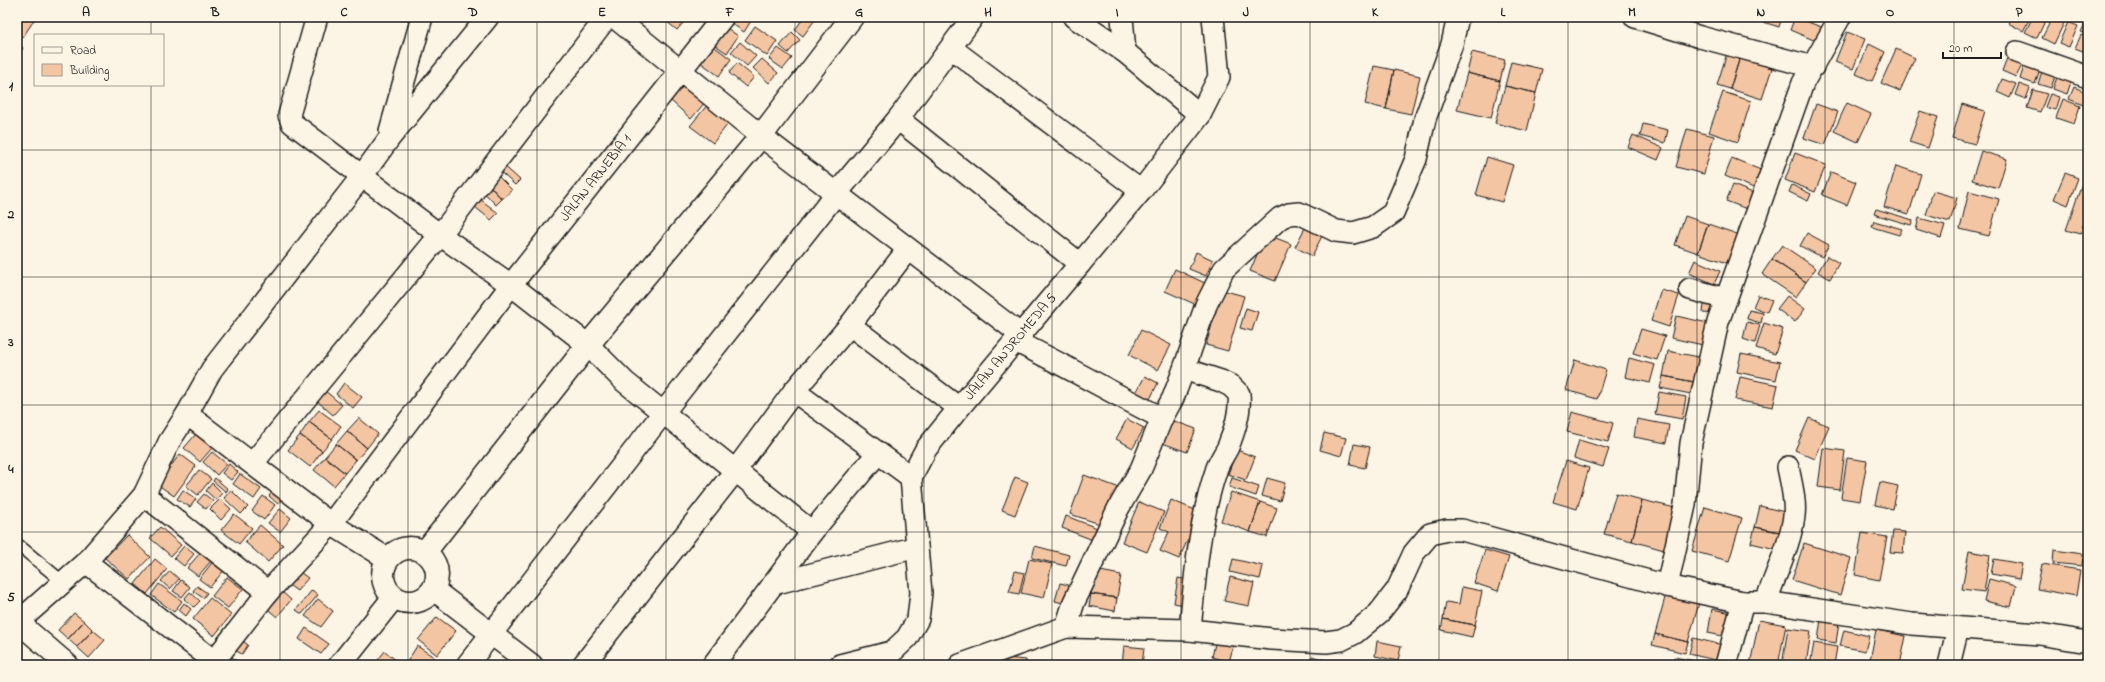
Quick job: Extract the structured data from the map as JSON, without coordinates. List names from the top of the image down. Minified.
{"streets":{"street":["JALAN ARNEBIA 1","JALAN ANDROMEDA 5"]},"legend":["Road","Building"],"scale_bar":"20 m","grid":{"columns":["A","B","C","D","E","F","G","H","I","J","K","L","M","N","O","P"],"rows":["1","2","3","4","5"]}}
